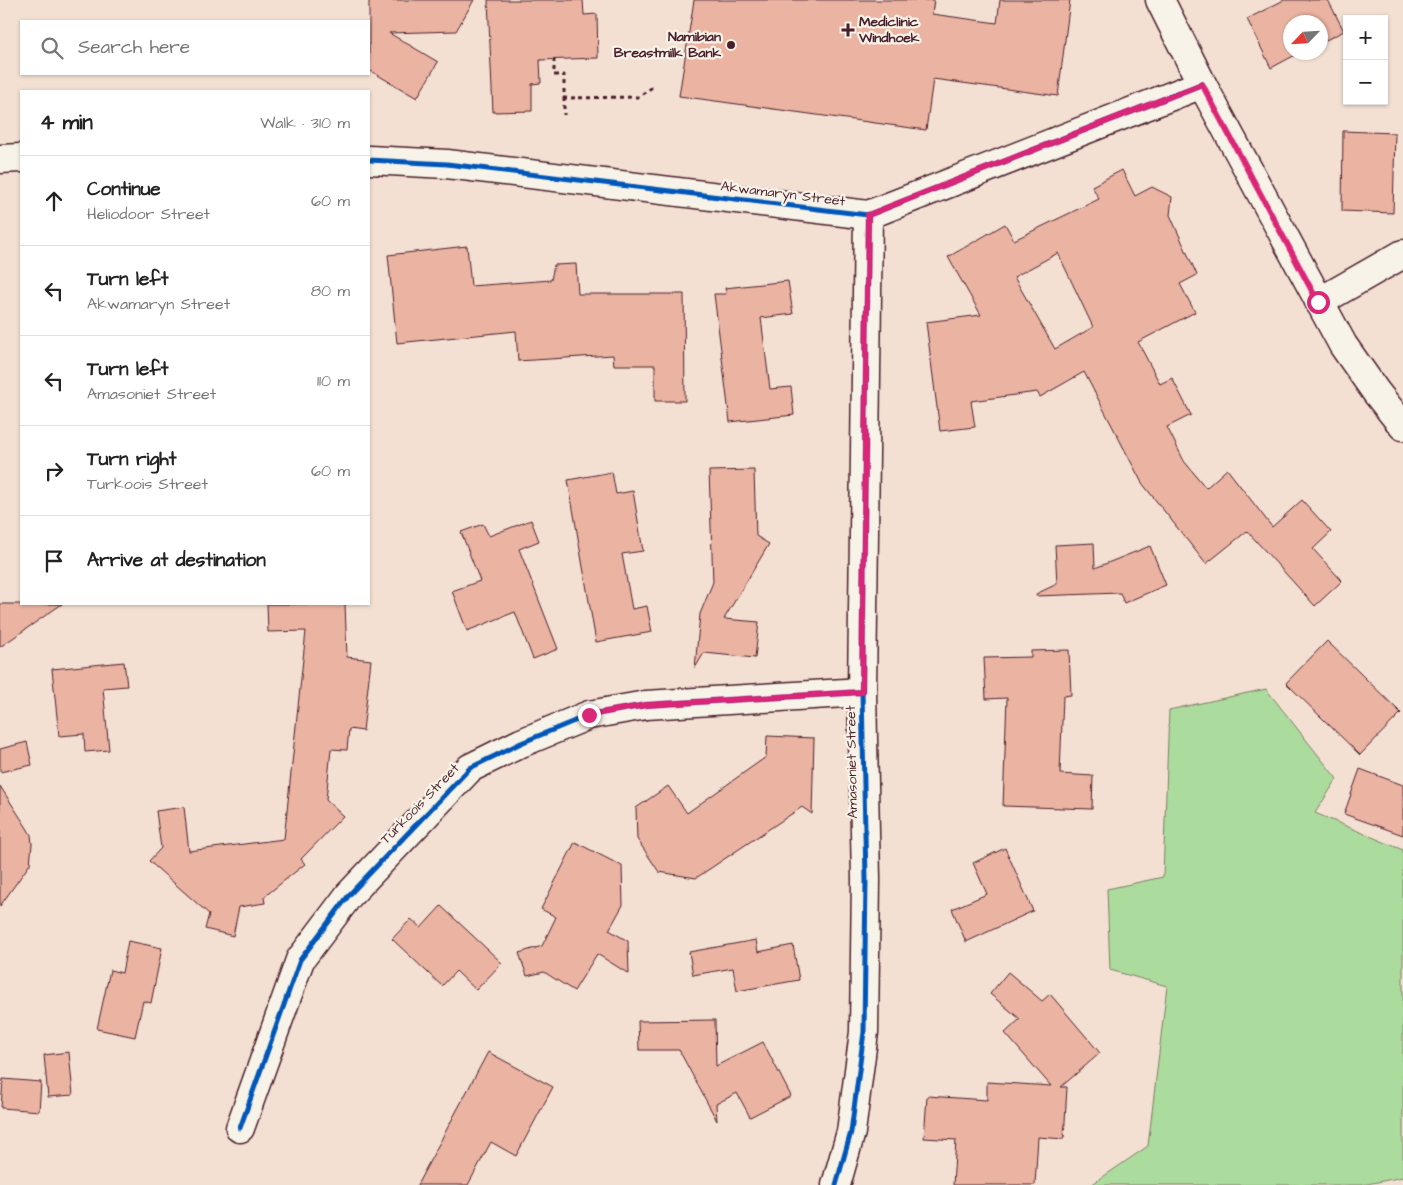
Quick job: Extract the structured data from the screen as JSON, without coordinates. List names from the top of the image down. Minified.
{"streets":{"street":["Akwamaryn Street","Amasoniet Street","Turkoois Street"]},"crossings":[["Akwamaryn Street","Amasoniet Street"],["Amasoniet Street","Turkoois Street"]],"places":{"health":["Mediclinic Windhoek"],"other":["Namibian Breastmilk Bank"]},"north":"bottom left","page":{"map_buttons":["+","−"],"search":"Search here","heading":["4 min","Walk · 310 m"],"list":[["Continue","Heliodoor Street","60 m"],["Turn left","Akwamaryn Street","80 m"],["Turn left","Amasoniet Street","110 m"],["Turn right","Turkoois Street","60 m"],"Arrive at destination"]}}
